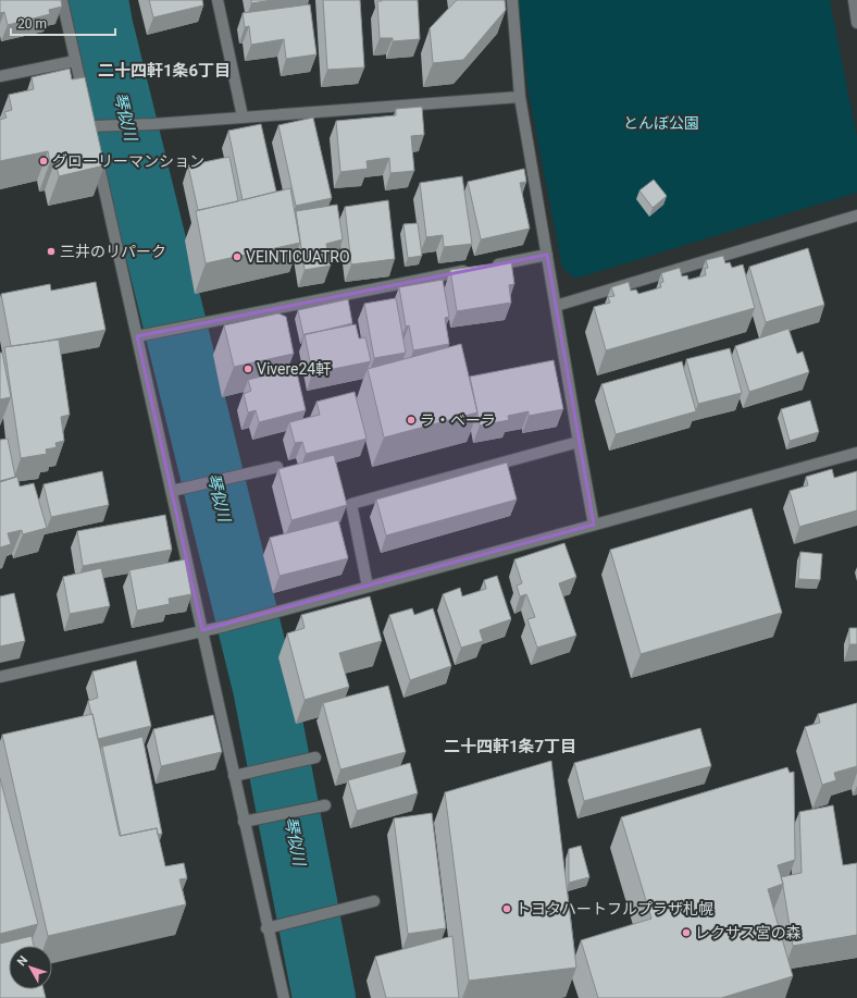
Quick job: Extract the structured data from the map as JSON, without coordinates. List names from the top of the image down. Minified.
{"districts":["二十四軒1条6丁目","二十四軒1条7丁目"],"water":["琴似川"],"parks":["とんぼ公園"],"places":["グローリーマンション","三井のリパーク","VEINTICUATRO","Vivere24軒","ラ・ベーラ","トヨタハートフルプラザ札幌","レクサス宮の森"],"scale_bar":"20 m","north":"top left"}
